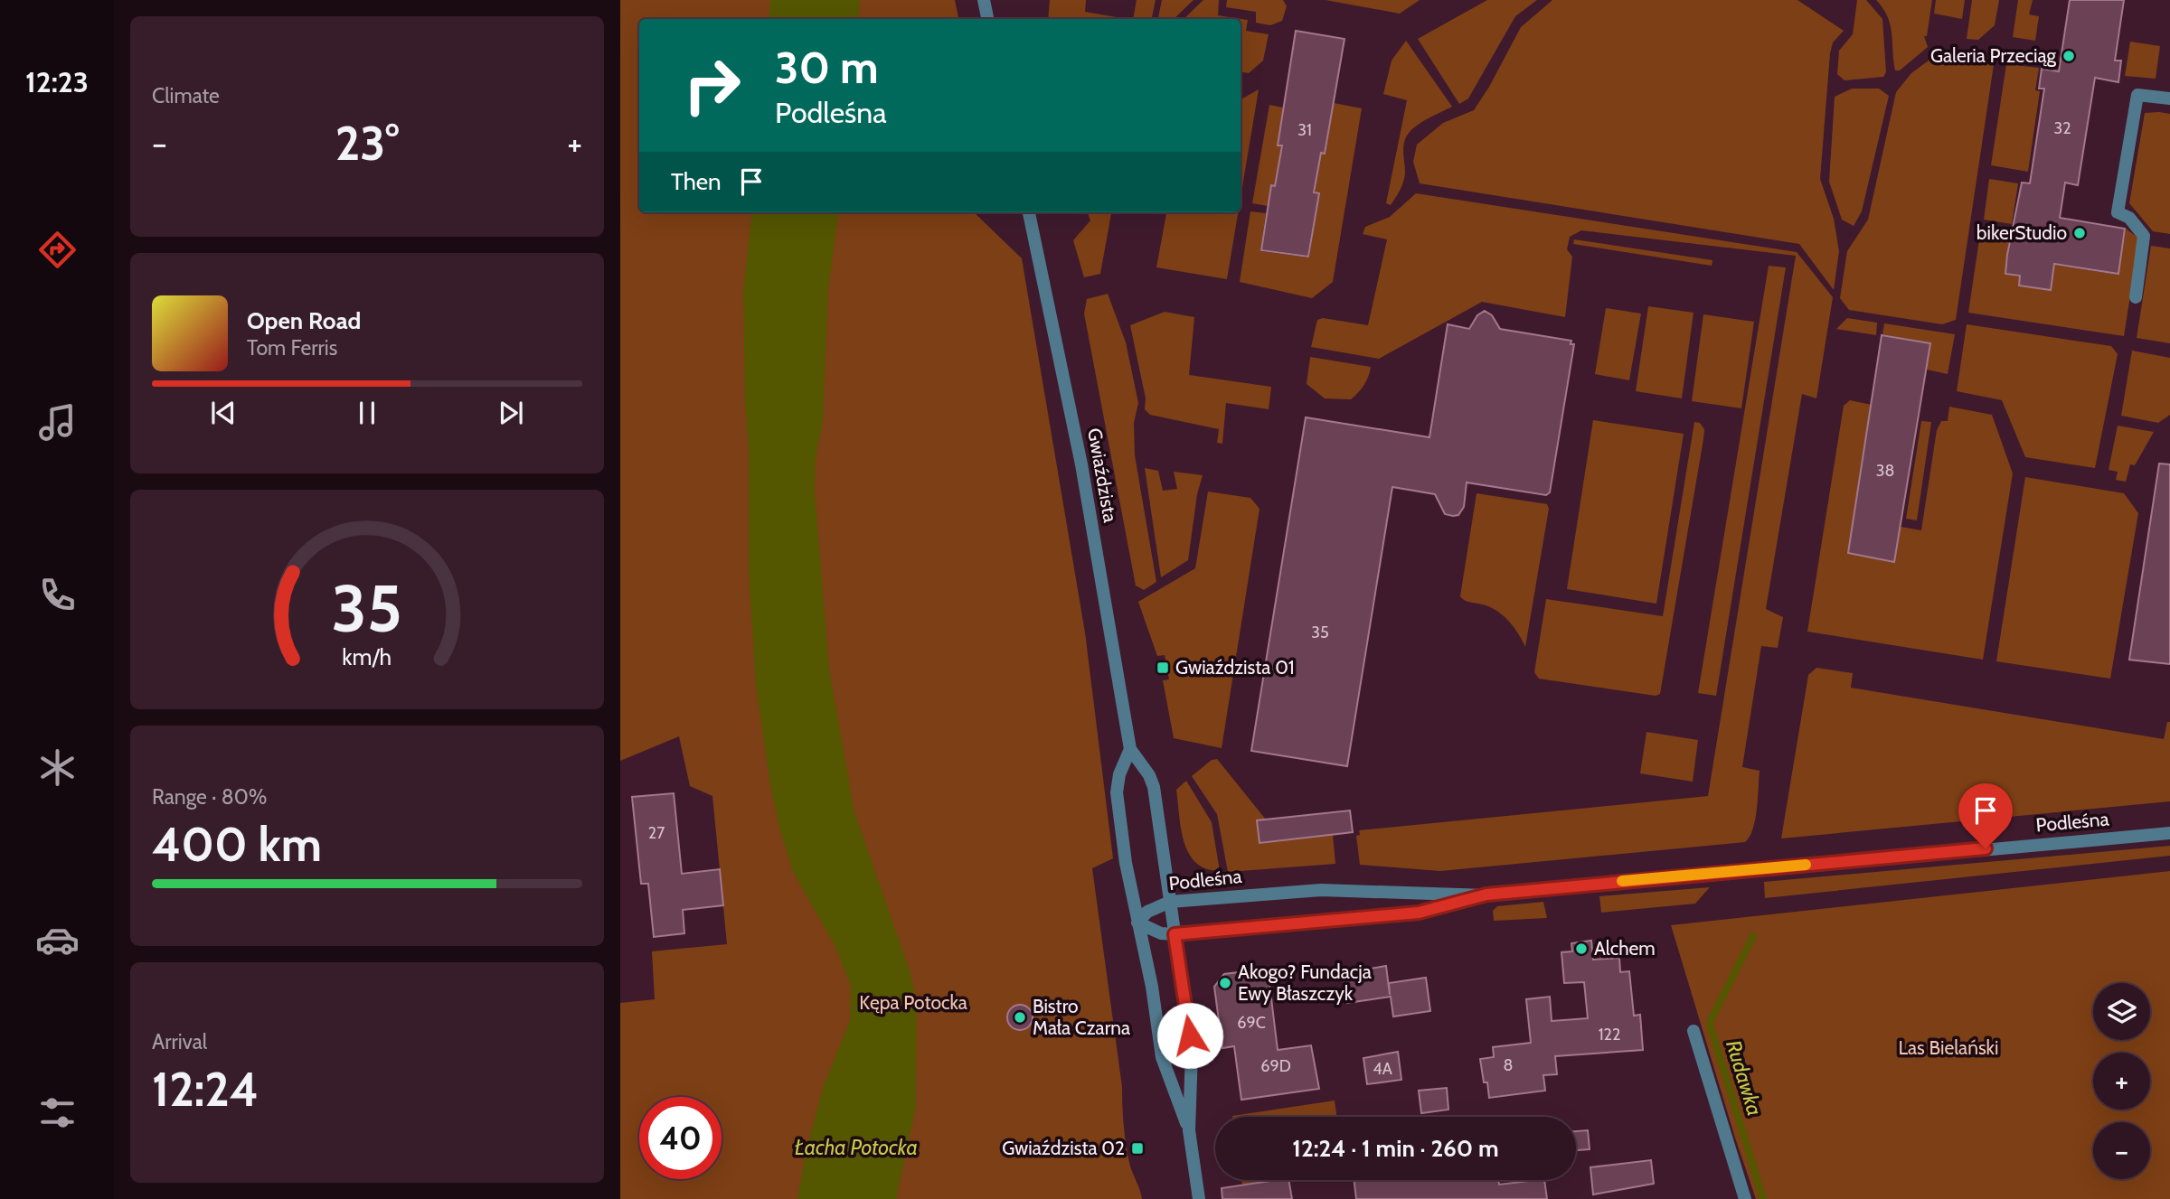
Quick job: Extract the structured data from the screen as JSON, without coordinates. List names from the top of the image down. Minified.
{"streets":{"street":["Gwiaździsta","Podleśna"]},"crossings":[["Gwiaździsta","Podleśna"]],"water":["Rudawka","Łacha Potocka"],"parks":["Kępa Potocka","Las Bielański"],"places":{"other":["Galeria Przeciąg","bikerStudio","Alchem","Akogo? Fundacja Ewy Błaszczyk","Bistro Mała Czarna"],"transit":["Gwiaździsta 01","Gwiaździsta 02"]},"house_numbers":["32","31","38","35","27","69C","122","8","69D","4A"],"page":{"tabs":"12:23","tile":["Climate",["Range · 80%","400 km"],["Arrival","12:24"]],"turn":["30 m","Podleśna"],"heat":["−","23°","+"],"then":"Then","song":["Open Road","Tom Ferris"],"map_buttons":["+","−"],"limit":"40","trip":"12:24 · 1 min · 260 m","gauge":["35","km/h"]}}
